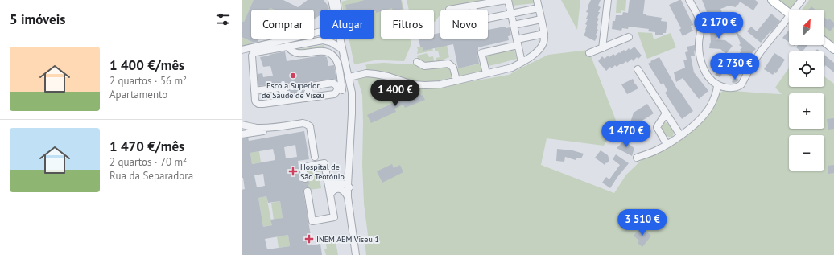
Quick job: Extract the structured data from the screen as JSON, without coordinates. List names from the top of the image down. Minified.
{"places":{"other":["Escola Superior de Saúde de Viseu"],"health":["Hospital de São Teotónio","INEM AEM Viseu 1"]},"north":"top right","page":{"heading":"5 imóveis","map_buttons":["+","−"],"chip":["Comprar","Alugar","Filtros","Novo"],"price":["2 170 €","2 730 €","1 400 €","1 470 €","3 510 €"],"list":[{"name":"1 400 €/mês","note":"2 quartos · 56 m² · Apartamento"},{"name":"1 470 €/mês","note":"2 quartos · 70 m² · Rua da Separadora"}]}}
